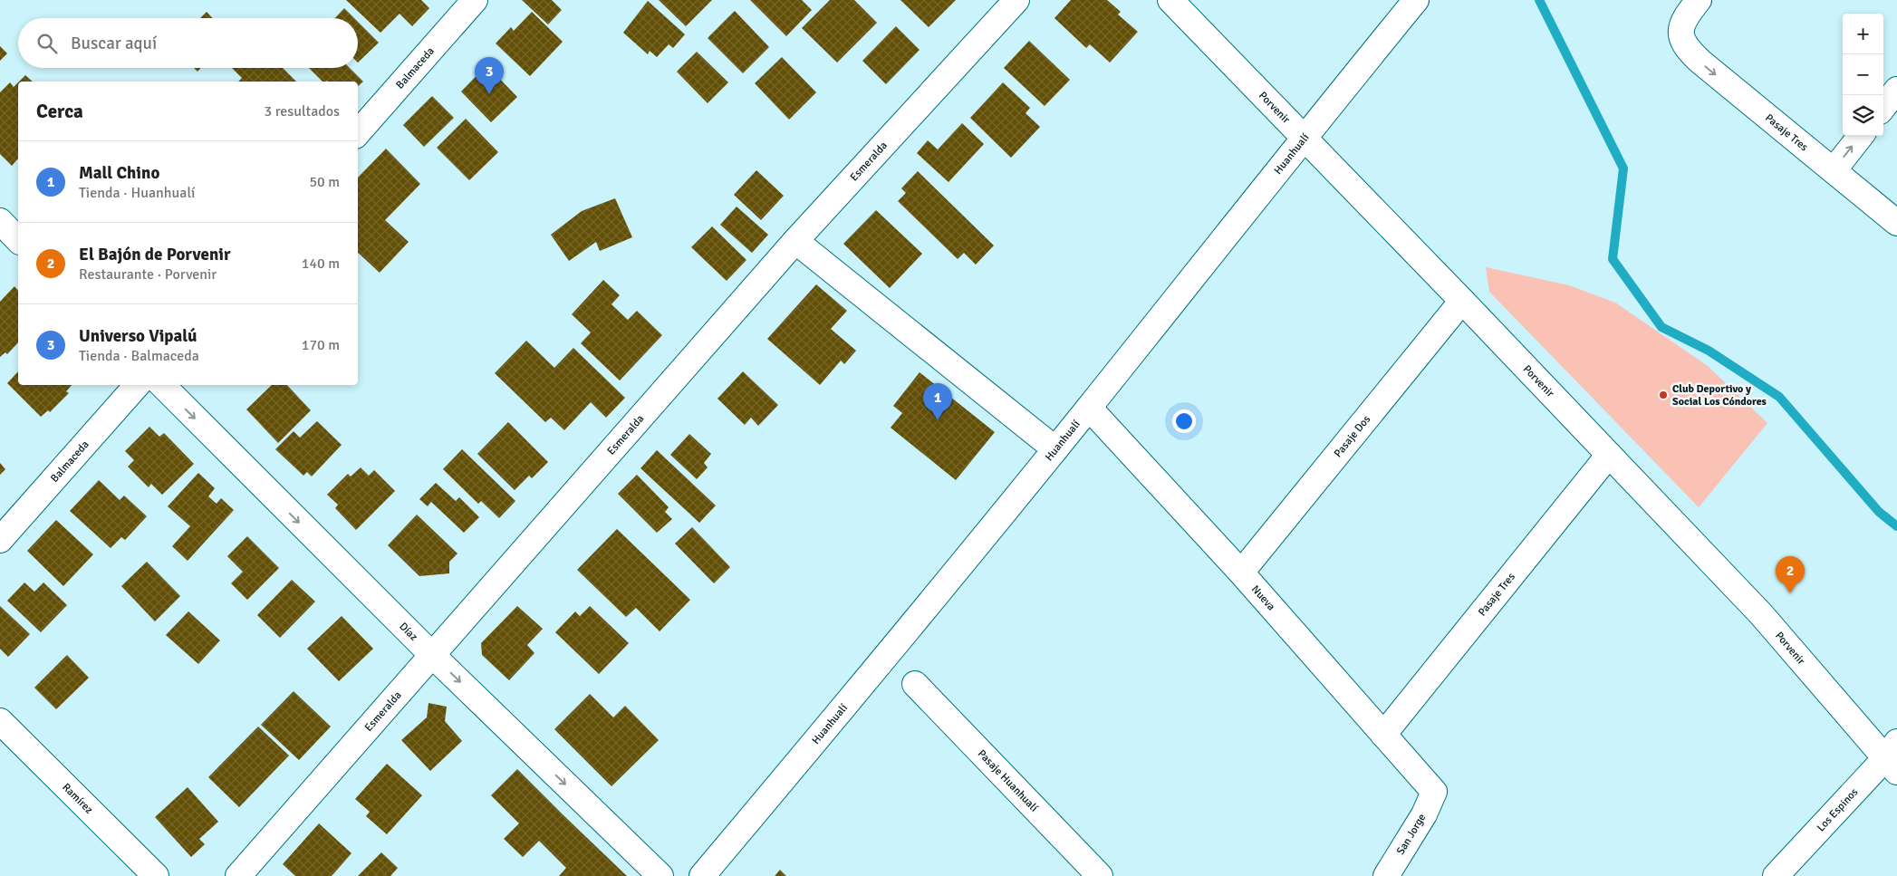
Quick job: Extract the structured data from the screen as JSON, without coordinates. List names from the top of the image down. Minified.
{"streets":{"street":["Balmaceda","Porvenir","Pasaje Tres","Huanhualí","Esmeralda","Pasaje Dos","Nueva","Díaz","Pasaje Huanhualí","Ramírez","Los Espinos","San Jorge"]},"crossings":[["Porvenir","Pasaje Tres"],["Porvenir","Huanhualí"],["Porvenir","Pasaje Dos"],["Porvenir","Los Espinos"],["Pasaje Tres","Nueva"],["Huanhualí","Nueva"],["Esmeralda","Díaz"],["Pasaje Dos","Nueva"],["Nueva","San Jorge"]],"one_way":["Díaz"],"places":["Club Deportivo y Social Los Cóndores"],"page":{"map_buttons":["+","−"],"search":"Buscar aquí","pins":["3","1","2"],"heading":["Cerca","3 resultados"],"list":[{"mark":"1","name":"Mall Chino","note":"Tienda · Huanhualí","value":"50 m"},{"mark":"2","name":"El Bajón de Porvenir","note":"Restaurante · Porvenir","value":"140 m"},{"mark":"3","name":"Universo Vipalú","note":"Tienda · Balmaceda","value":"170 m"}]}}
